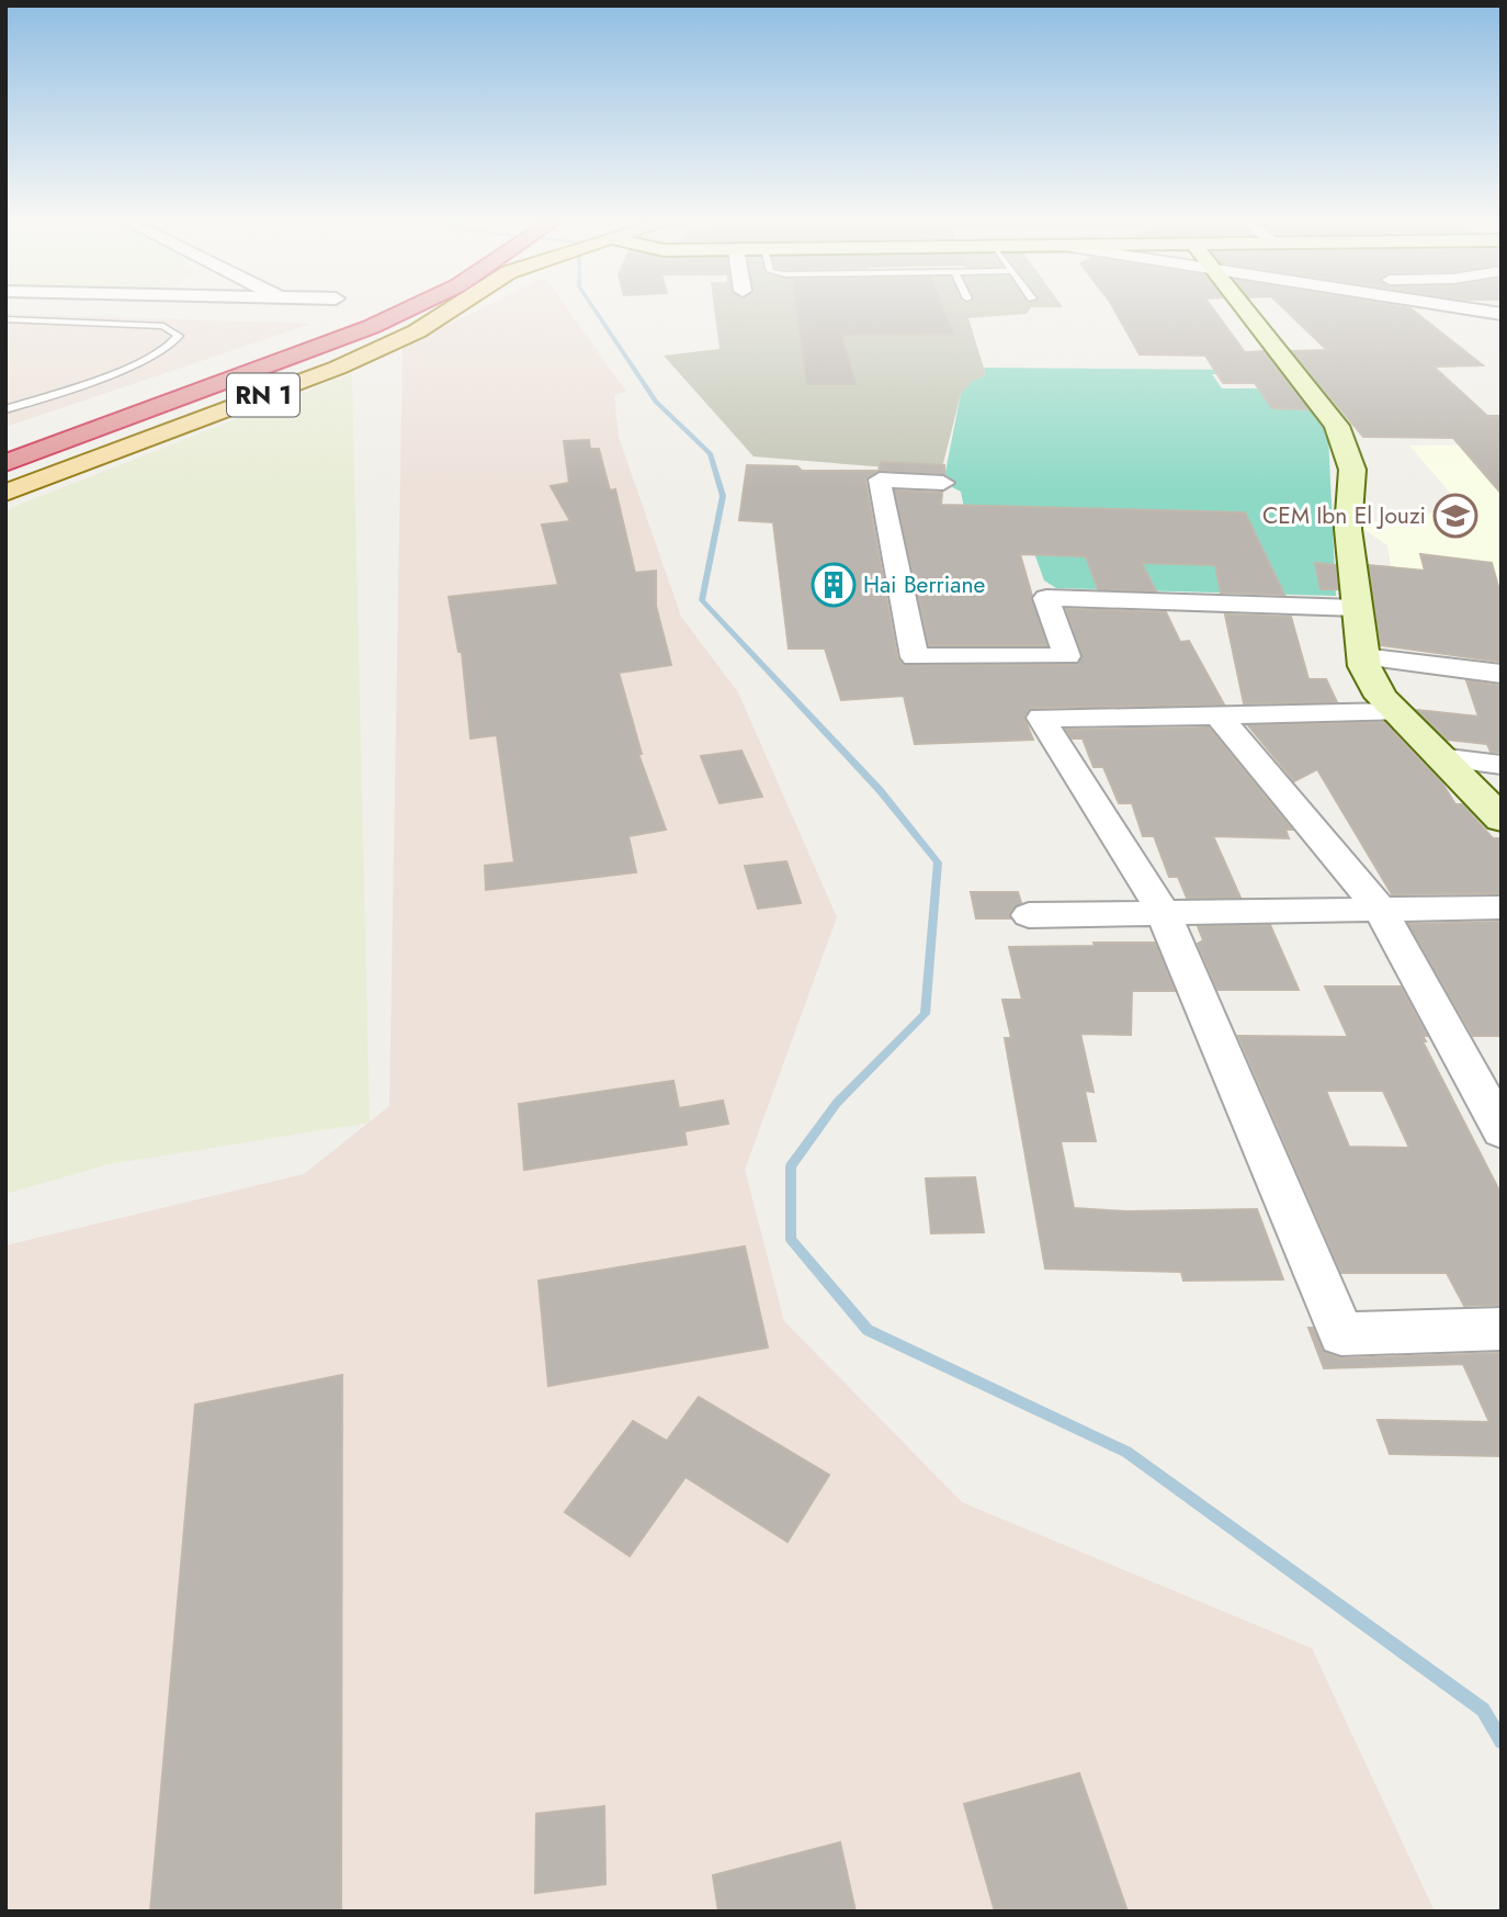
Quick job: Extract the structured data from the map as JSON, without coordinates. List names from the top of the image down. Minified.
{"streets":{"main road":["RN 1"]},"places":{"school or university":["CEM Ibn El Jouzi"],"building":["Hai Berriane"]}}
